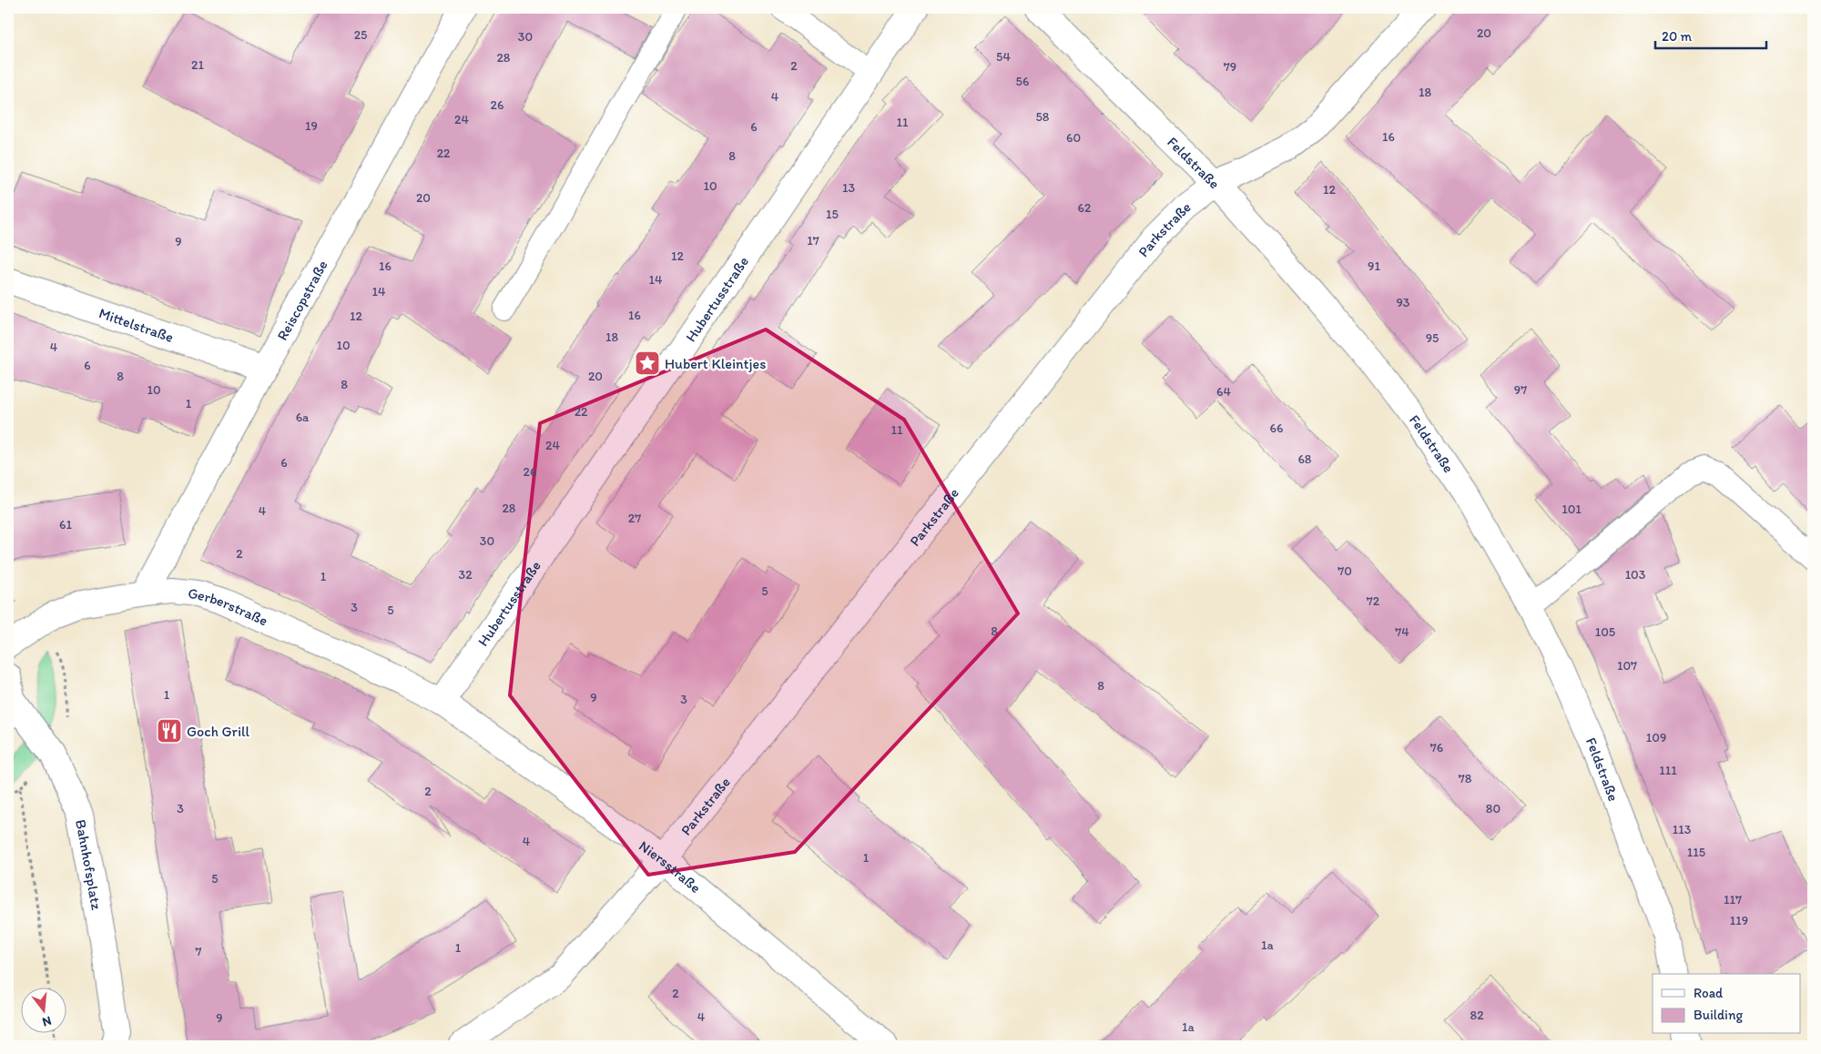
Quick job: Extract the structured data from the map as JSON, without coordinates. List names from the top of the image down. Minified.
{"streets":{"street":["Feldstraße","Parkstraße","Hubertusstraße","Reiscopstraße","Mittelstraße","Gerberstraße","Bahnhofsplatz","Niersstraße"]},"crossings":[["Feldstraße","Parkstraße"],["Parkstraße","Niersstraße"],["Hubertusstraße","Gerberstraße"],["Hubertusstraße","Niersstraße"],["Reiscopstraße","Mittelstraße"],["Reiscopstraße","Gerberstraße"],["Gerberstraße","Niersstraße"]],"places":{"place":["Hubert Kleintjes"],"restaurant":["Goch Grill"]},"house_numbers":["20","25","30","54","28","21","2","79","56","18","4","26","58","24","11","19","6","16","60","22","8","10","13","12","20","62","15","17","9","12","16","91","14","14","93","16","12","18","95","10","4","6","8","20","8","10","97","64","1","22","6a","66","11","24","68","6","26","28","101","4","27","61","30","2","70","32","103","1","5","72","3","5","8","74","105","107","8","1","9","3","109","76","111","78","2","3","80","113","4","115","1","5","117","119","1a","1","7","2","82","4","9","1a"],"legend":["Road","Building"],"scale_bar":"20 m","north":"bottom"}
